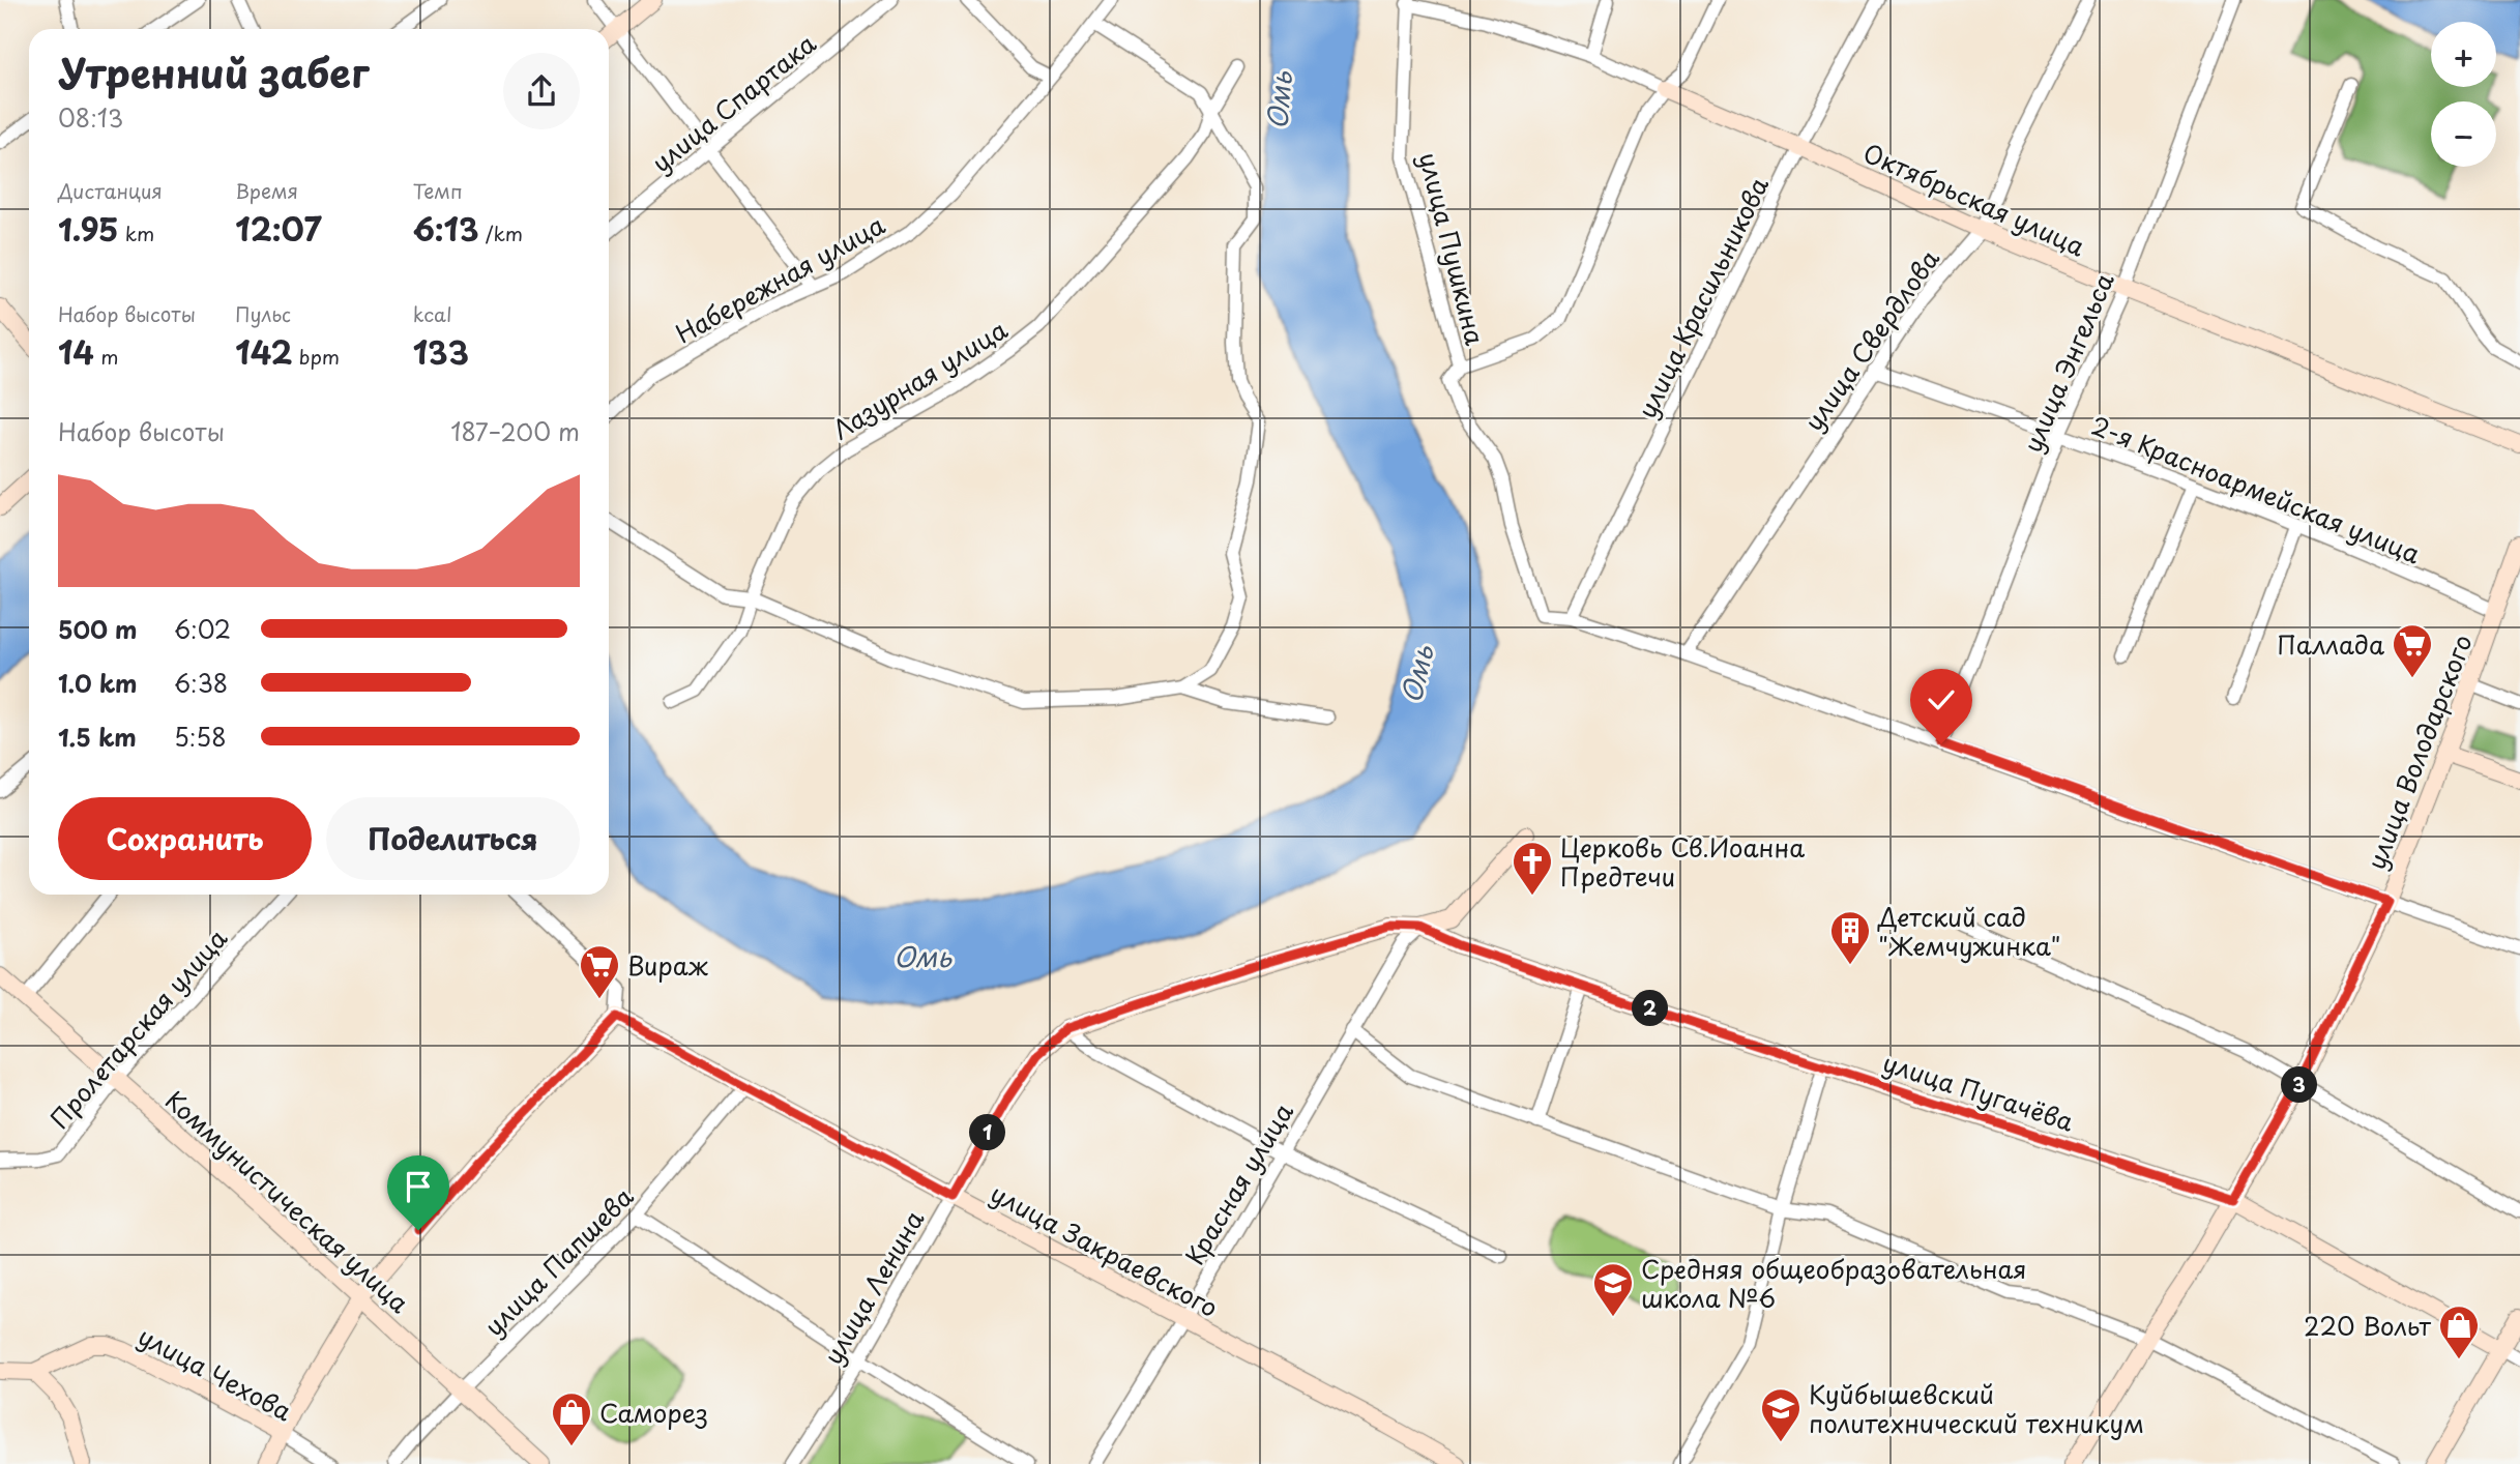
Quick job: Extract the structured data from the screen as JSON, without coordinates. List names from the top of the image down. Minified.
{"streets":{"street":["улица Спартака","Октябрьская улица","улица Пушкина","Набережная улица","улица Красильникова","улица Свердлова","улица Энгельса","Лазурная улица","2-я Красноармейская улица","улица Володарского","Пролетарская улица","улица Пугачёва","Красная улица","Коммунистическая улица","улица Закраевского","улица Папшева","улица Ленина","улица Чехова"]},"crossings":[["Октябрьская улица","улица Пушкина"],["Октябрьская улица","улица Красильникова"],["Октябрьская улица","улица Свердлова"],["Октябрьская улица","улица Энгельса"],["улица Пушкина","улица Красильникова"],["улица Свердлова","2-я Красноармейская улица"],["улица Энгельса","2-я Красноармейская улица"],["2-я Красноармейская улица","улица Володарского"],["улица Володарского","улица Пугачёва"],["Пролетарская улица","Коммунистическая улица"],["улица Пугачёва","Красная улица"],["Красная улица","улица Закраевского"],["Коммунистическая улица","улица Папшева"],["улица Закраевского","улица Папшева"],["улица Закраевского","улица Ленина"]],"water":["Омь"],"places":{"supermarket":["Паллада","Вираж"],"church":["Церковь Св.Иоанна Предтечи"],"building":["Детский сад \"Жемчужинка\""],"school or university":["Средняя общеобразовательная школа №6","Куйбышевский политехнический техникум"],"shop":["220 Вольт","Саморез"]},"page":{"map_buttons":["+","−"],"heading":["Утренний забег","08:13"],"stats":[["Дистанция","1.95 km"],["Время","12:07"],["Темп","6:13 /km"],["Набор высоты","14 m"],["Пульс","142 bpm"],["kcal","133"]],"chart":["Набор высоты","187–200 m"],"list":[{"name":"500 m","note":"6:02"},{"name":"1.0 km","note":"6:38"},{"name":"1.5 km","note":"5:58"}],"buttons":["Сохранить","Поделиться"],"pins":["2","3","1"]}}
